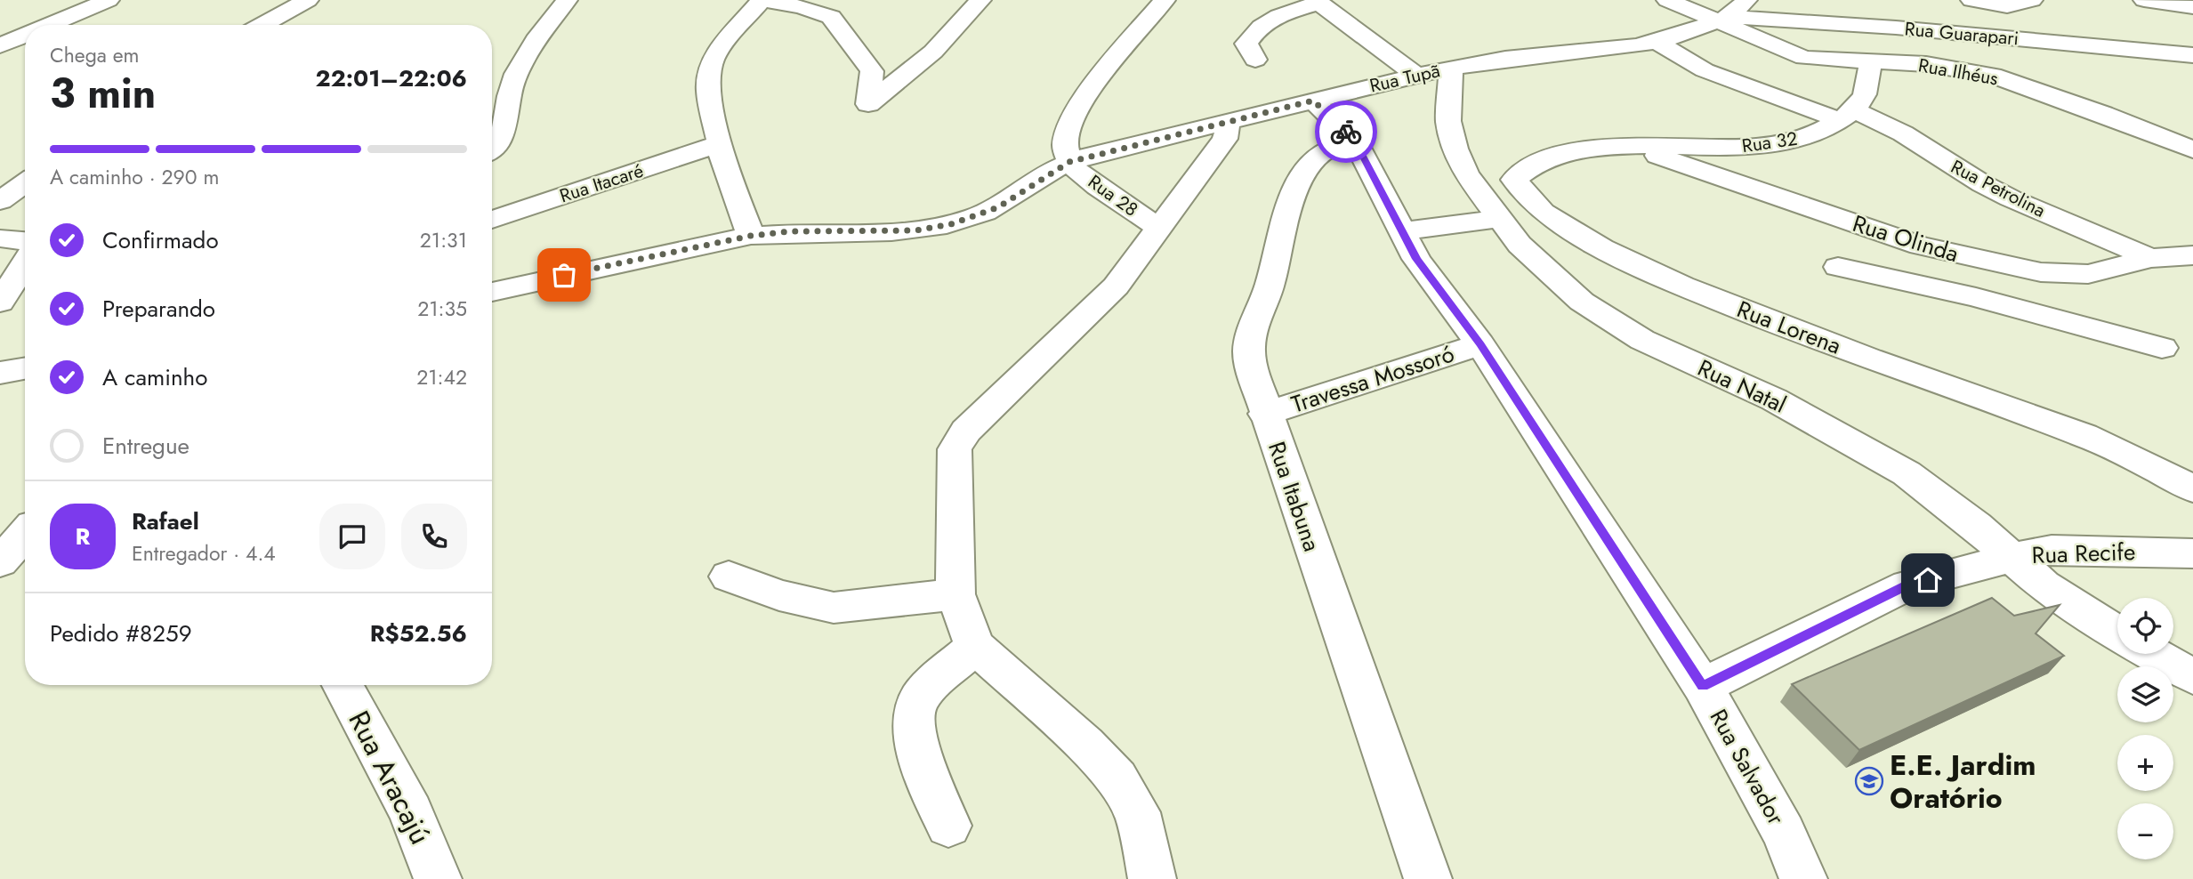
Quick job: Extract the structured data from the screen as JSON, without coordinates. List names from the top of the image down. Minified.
{"streets":{"street":["Rua Guarapari","Rua Ilhéus","Rua Tupã","Rua 32","Rua Itacaré","Rua Petrolina","Rua 28","Rua Olinda","Rua Lorena","Travessa Mossoró","Rua Natal","Rua Itabuna","Rua Recife","Rua Salvador","Rua Aracajú"]},"crossings":[["Rua Guarapari","Rua Ilhéus"],["Rua Guarapari","Rua Tupã"],["Rua Ilhéus","Rua Tupã"],["Rua Ilhéus","Rua 32"],["Rua Tupã","Rua Petrolina"],["Rua Tupã","Rua 28"],["Rua Tupã","Rua Natal"],["Rua Tupã","Rua Salvador"],["Rua 32","Rua Petrolina"],["Rua 32","Rua Olinda"],["Rua 32","Rua Lorena"],["Rua Petrolina","Rua Olinda"],["Rua Olinda","Rua Lorena"],["Travessa Mossoró","Rua Itabuna"],["Travessa Mossoró","Rua Salvador"],["Rua Natal","Rua Recife"],["Rua Itabuna","Rua Salvador"],["Rua Recife","Rua Salvador"]],"places":{"school or university":["E.E. Jardim Oratório"]},"page":{"heading":["3 min","Chega em","22:01–22:06"],"panel":["Rafael","Entregador · 4.4","Pedido #8259","R$52.56"],"bar":"A caminho · 290 m","list":[["Confirmado","21:31"],["Preparando","21:35"],["A caminho","21:42"],"Entregue"],"round":"R","map_buttons":["+","−"]}}
